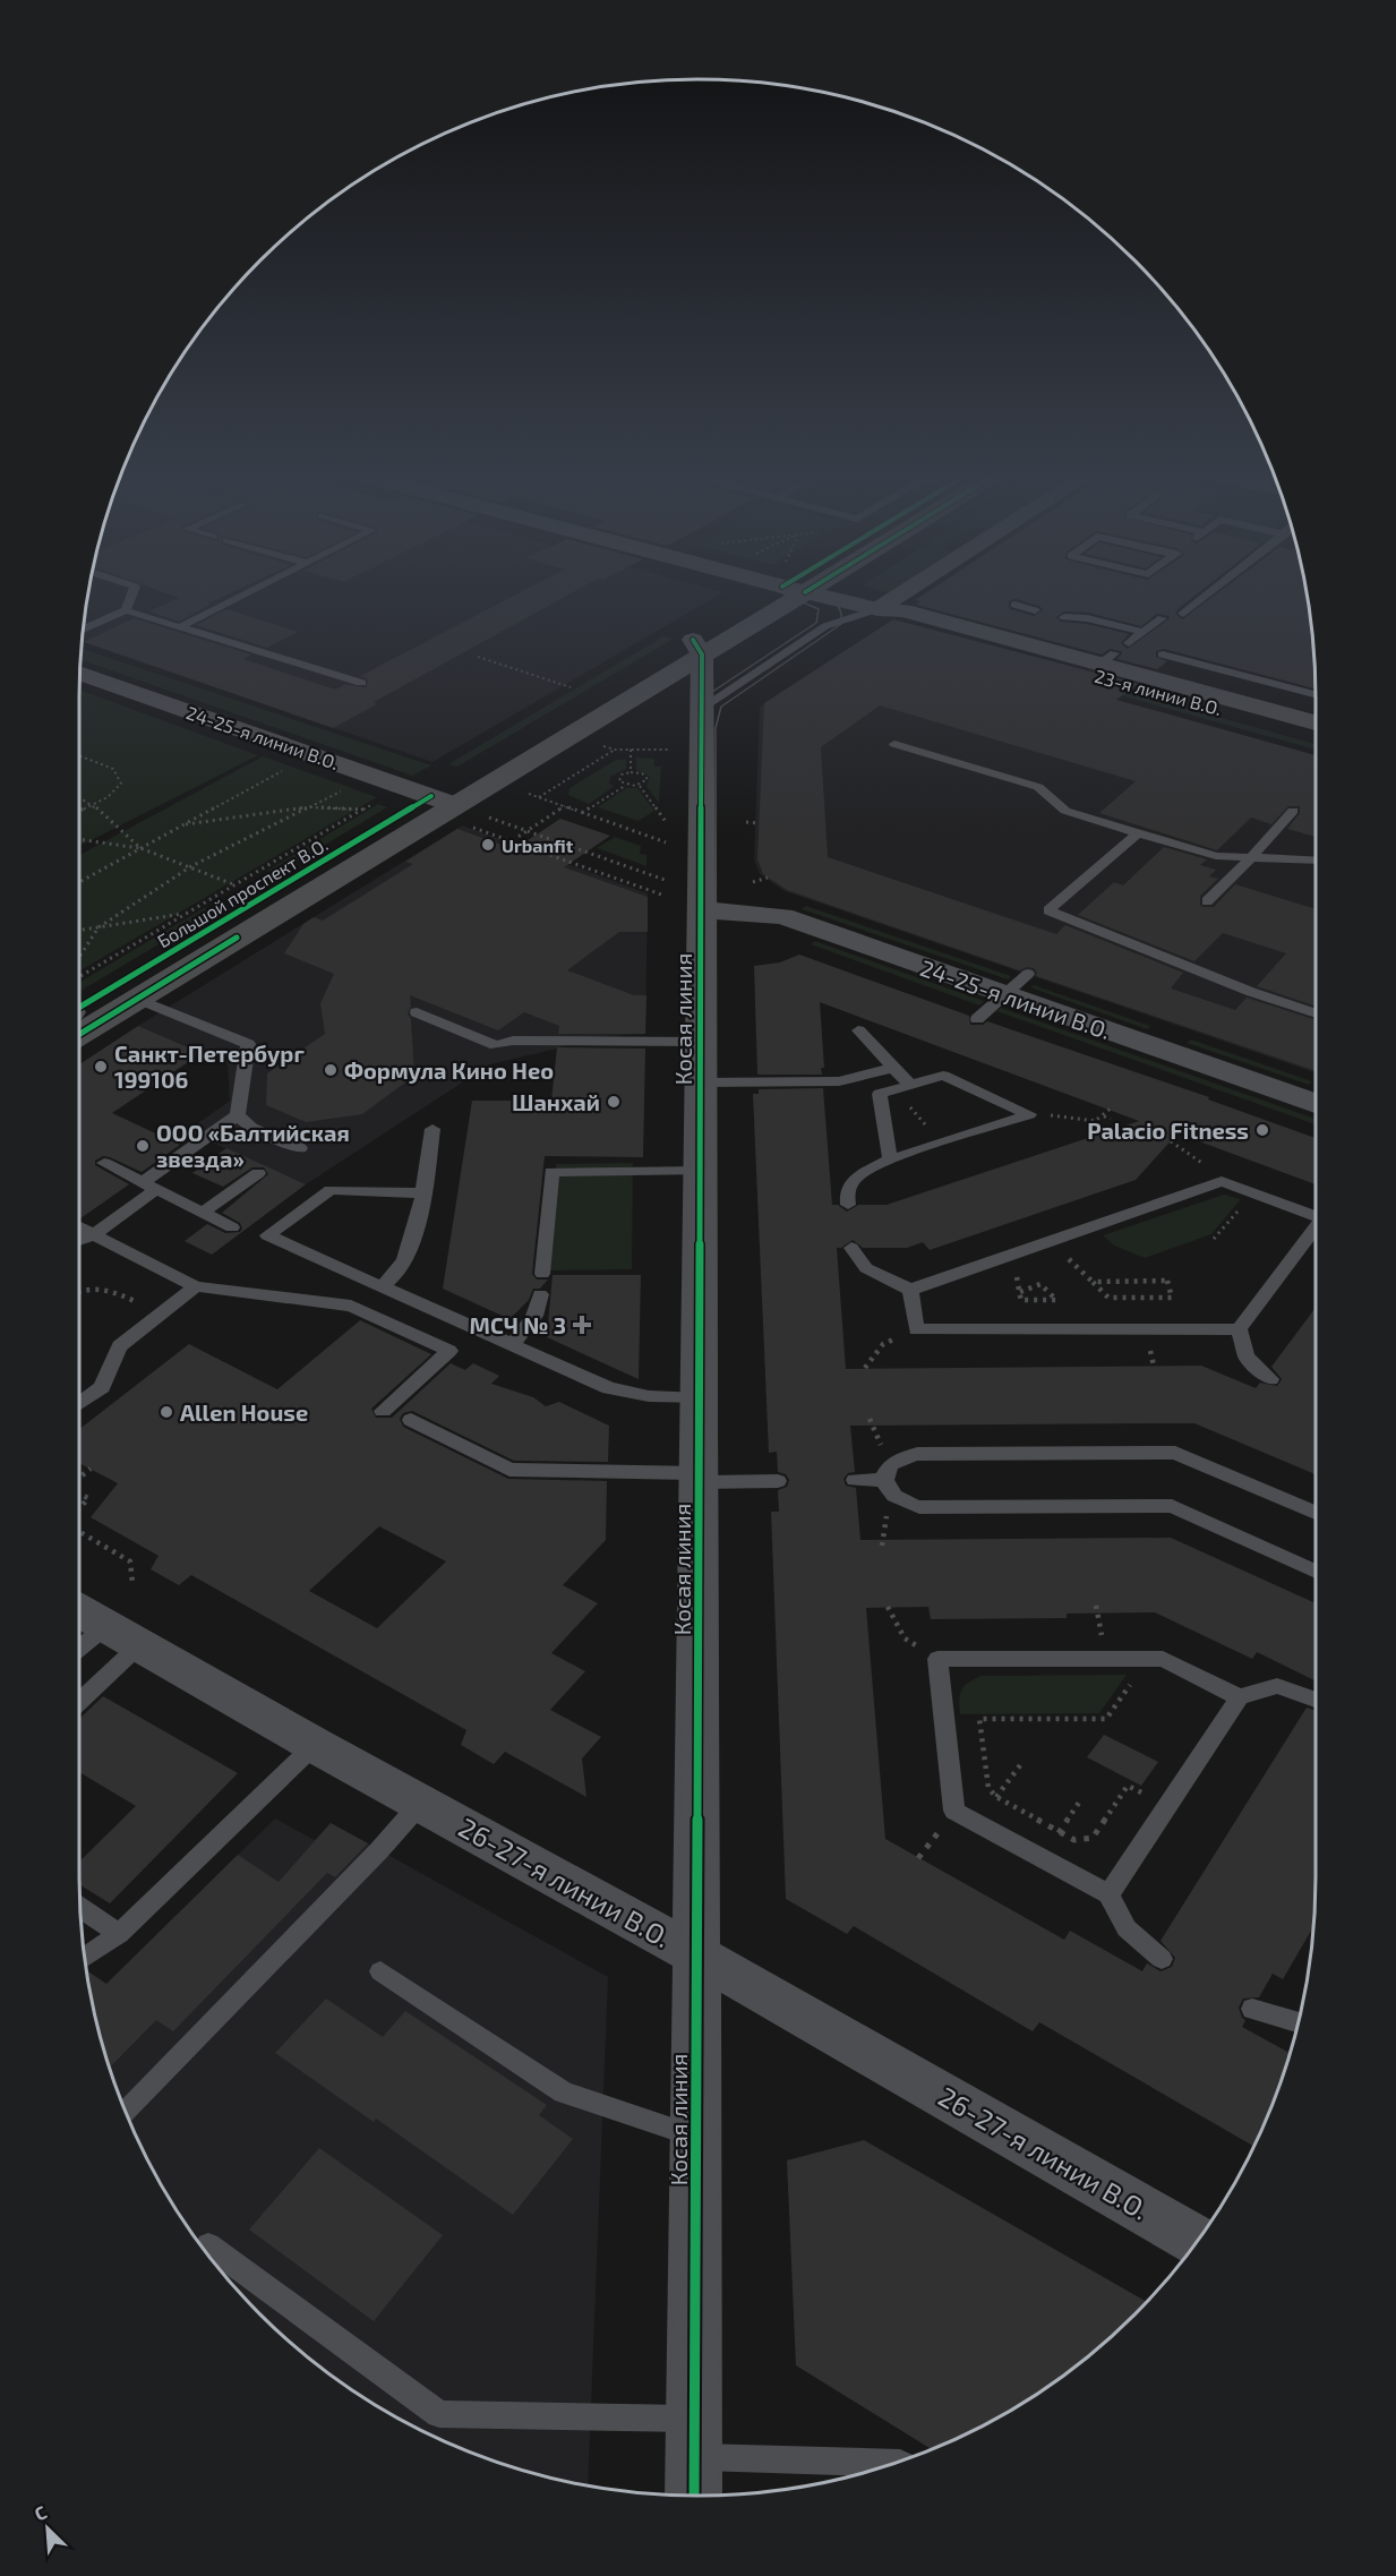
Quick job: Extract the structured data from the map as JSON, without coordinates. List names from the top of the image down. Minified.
{"streets":{"main road":["23-я линии В.О.","Большой проспект В.О."],"street":["24-25-я линии В.О.","Косая линия","26-27-я линии В.О."]},"crossings":[["24-25-я линии В.О.","Большой проспект В.О."],["24-25-я линии В.О.","Косая линия"],["Большой проспект В.О.","Косая линия"],["Косая линия","26-27-я линии В.О."]],"places":{"other":["Urbanfit","Санкт-Петербург 199106","Формула Кино Нео","Шанхай","Palacio Fitness","ООО «Балтийская звезда»","Allen House"],"health":["МСЧ № 3"]},"north":"top left"}
